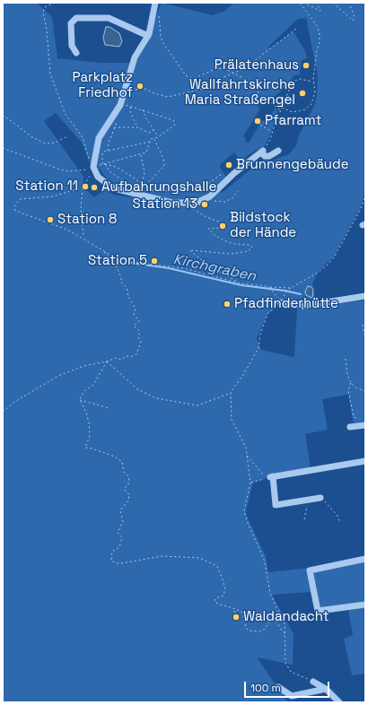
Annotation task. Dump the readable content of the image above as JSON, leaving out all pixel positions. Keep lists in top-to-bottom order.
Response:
{
  "water": ["Kirchgraben"],
  "places": [
    "Prälatenhaus",
    "Parkplatz Friedhof",
    "Wallfahrtskirche Maria Straßengel",
    "Pfarramt",
    "Brunnengebäude",
    "Station 11",
    "Aufbahrungshalle",
    "Station 13",
    "Station 8",
    "Bildstock der Hände",
    "Station 5",
    "Pfadfinderhütte",
    "Waldandacht"
  ],
  "scale_bar": "100 m"
}
